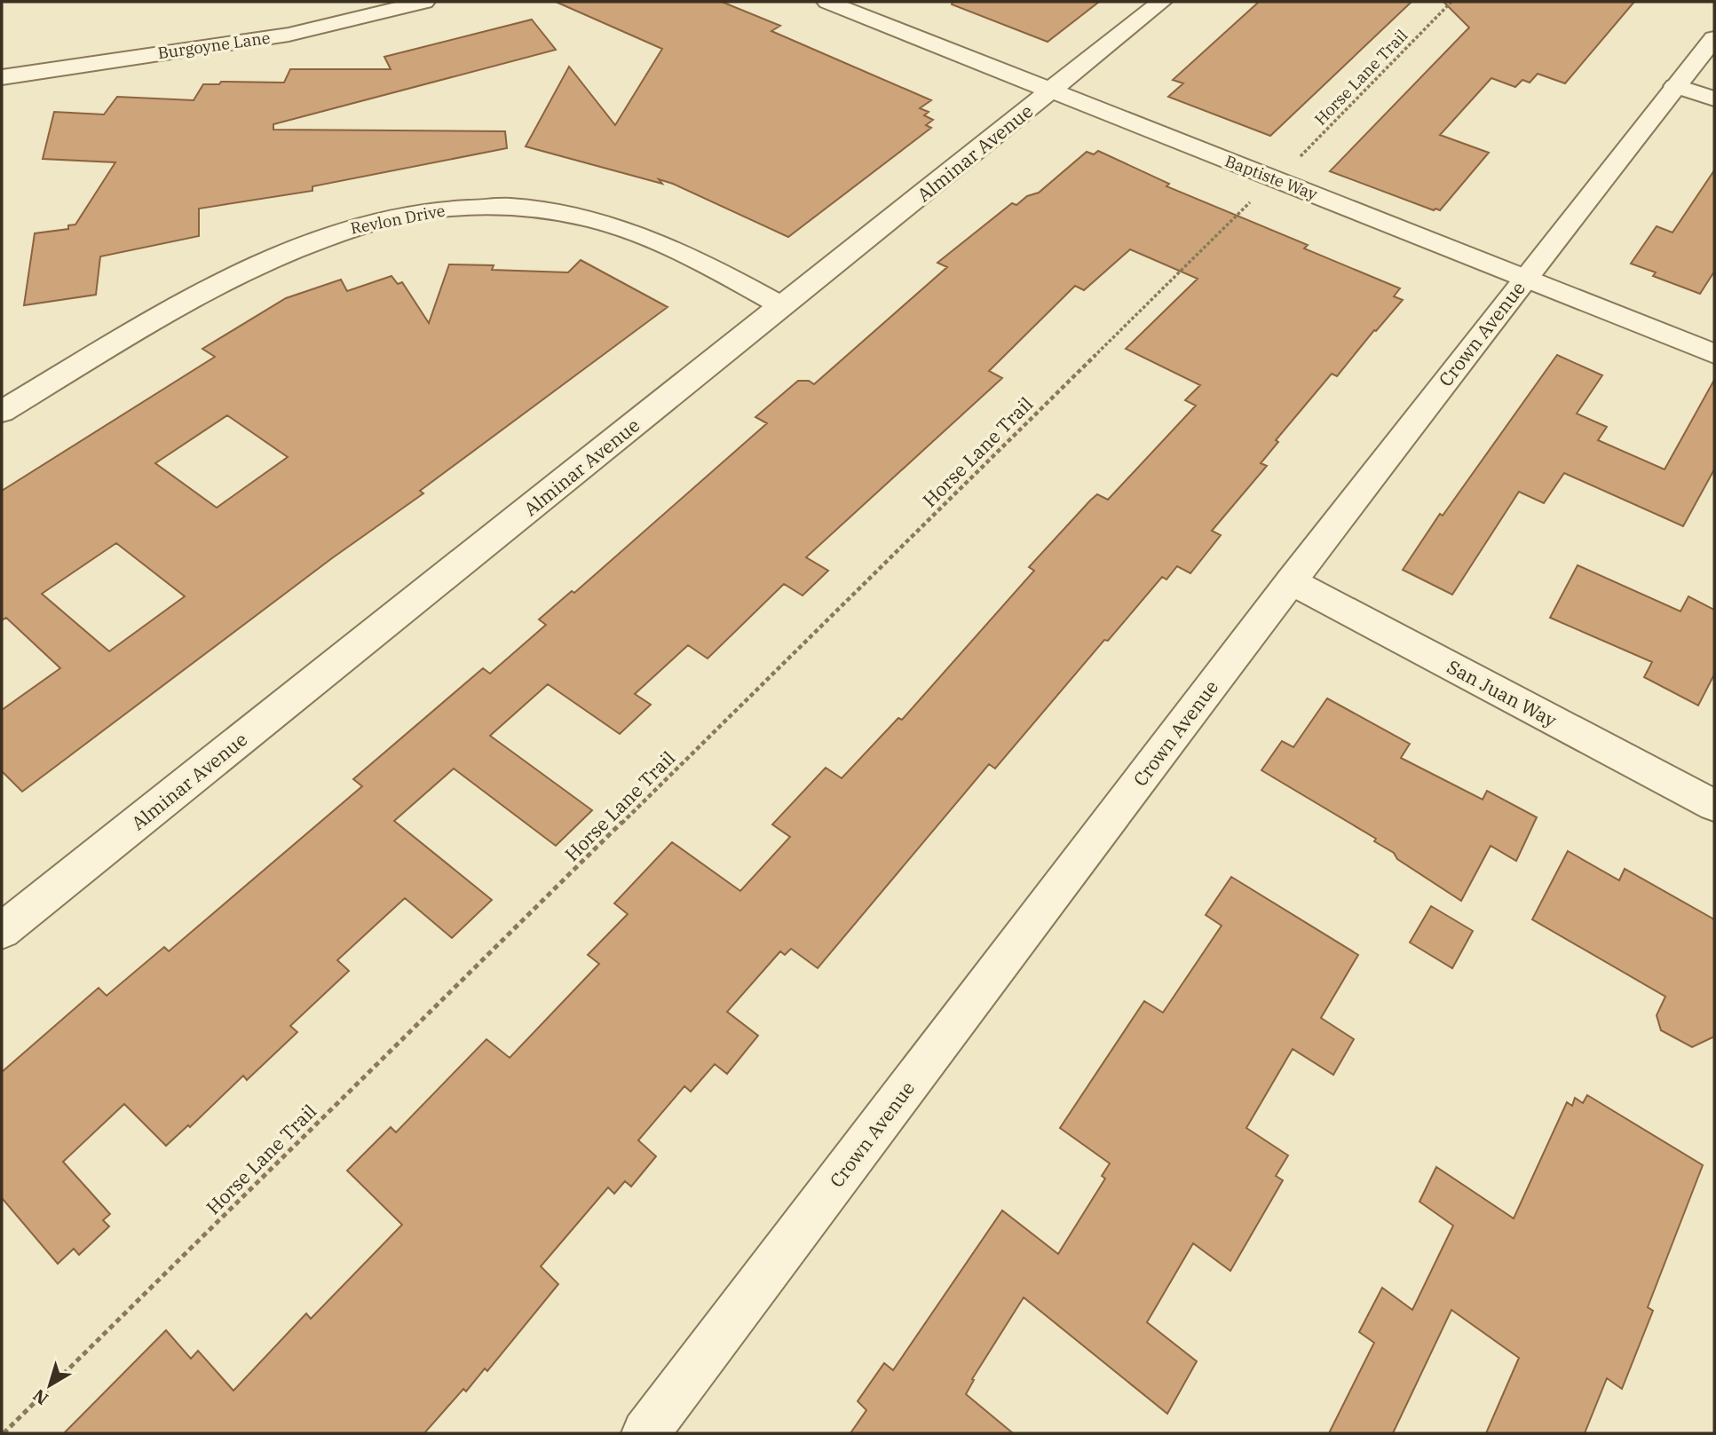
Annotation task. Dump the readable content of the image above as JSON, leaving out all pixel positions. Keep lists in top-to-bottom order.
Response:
{
  "streets": {
    "street": [
      "Burgoyne Lane",
      "Alminar Avenue",
      "Baptiste Way",
      "Revlon Drive",
      "Crown Avenue",
      "San Juan Way"
    ],
    "path": ["Horse Lane Trail"]
  },
  "crossings": [
    ["Alminar Avenue", "Baptiste Way"],
    ["Alminar Avenue", "Revlon Drive"],
    ["Baptiste Way", "Crown Avenue"],
    ["Crown Avenue", "San Juan Way"]
  ],
  "north": "bottom left"
}
